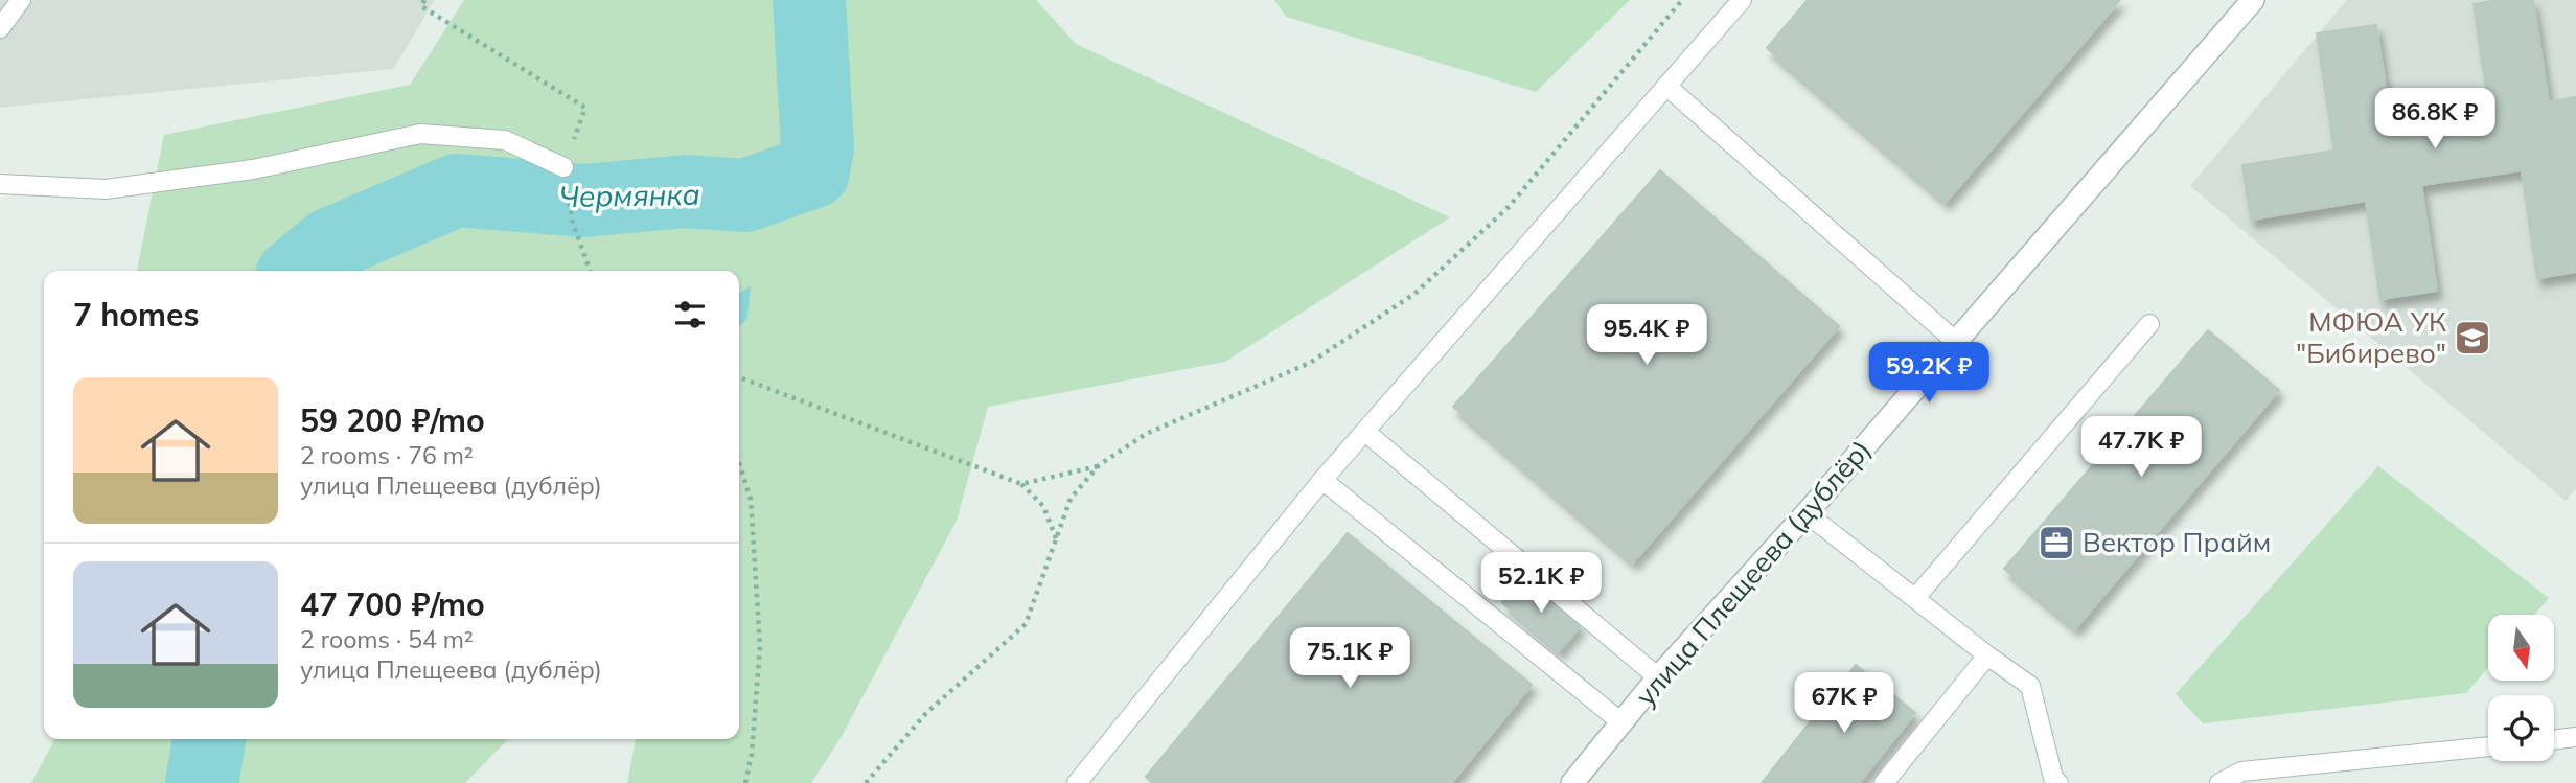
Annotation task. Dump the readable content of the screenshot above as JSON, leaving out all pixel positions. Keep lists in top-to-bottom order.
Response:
{
  "streets": {
    "street": ["улица Плещеева (дублёр)"]
  },
  "water": ["Чермянка"],
  "places": {
    "school or university": ["МФЮА УК \"Бибирево\""],
    "office": ["Вектор Прайм"]
  },
  "north": "bottom",
  "page": {
    "price": [
      "86.8K ₽",
      "95.4K ₽",
      "59.2K ₽",
      "47.7K ₽",
      "52.1K ₽",
      "75.1K ₽",
      "67K ₽"
    ],
    "heading": "7 homes",
    "list": [
      {
        "name": "59 200 ₽/mo",
        "note": "2 rooms · 76 m² · улица Плещеева (дублёр)"
      },
      {
        "name": "47 700 ₽/mo",
        "note": "2 rooms · 54 m² · улица Плещеева (дублёр)"
      }
    ]
  }
}
